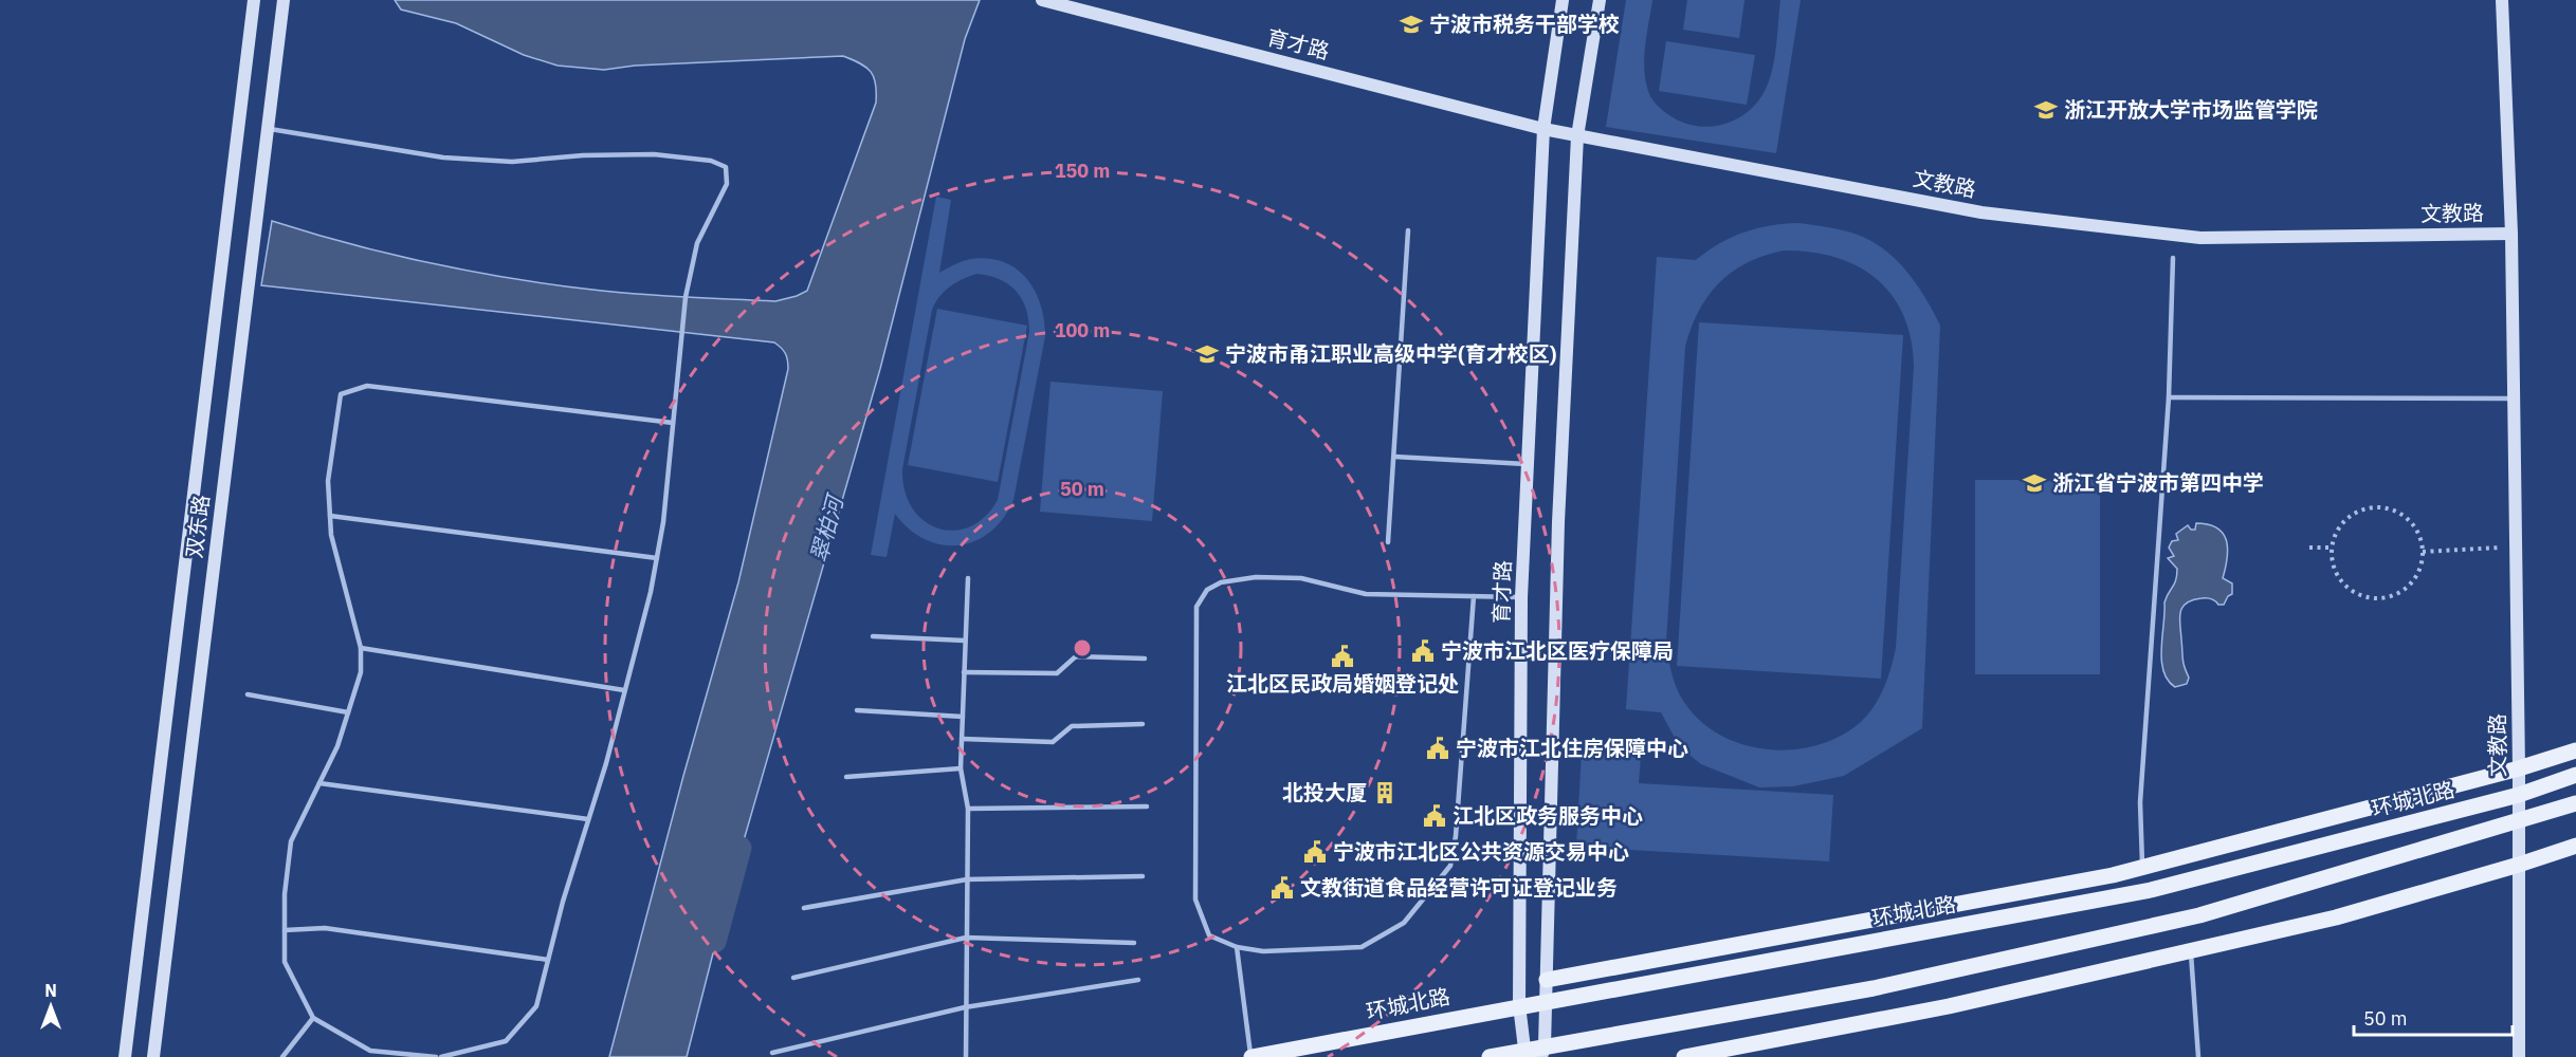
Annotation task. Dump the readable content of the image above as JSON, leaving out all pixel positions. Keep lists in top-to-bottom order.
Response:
{
  "streets": {
    "main road": [
      "育才路",
      "文教路",
      "双东路",
      "环城北路"
    ]
  },
  "crossings": [
    ["育才路", "文教路"],
    ["育才路", "环城北路"],
    ["文教路", "环城北路"]
  ],
  "water": ["翠柏河"],
  "places": {
    "school or university": [
      "宁波市税务干部学校",
      "浙江开放大学市场监管学院",
      "宁波市甬江职业高级中学(育才校区)",
      "浙江省宁波市第四中学"
    ],
    "public building": [
      "宁波市江北区医疗保障局",
      "江北区民政局婚姻登记处",
      "宁波市江北住房保障中心",
      "江北区政务服务中心",
      "宁波市江北区公共资源交易中心",
      "文教街道食品经营许可证登记业务"
    ],
    "building": ["北投大厦"]
  },
  "scale_bar": "50 m",
  "north": "top",
  "rings": ["150 m", "100 m", "50 m"]
}
